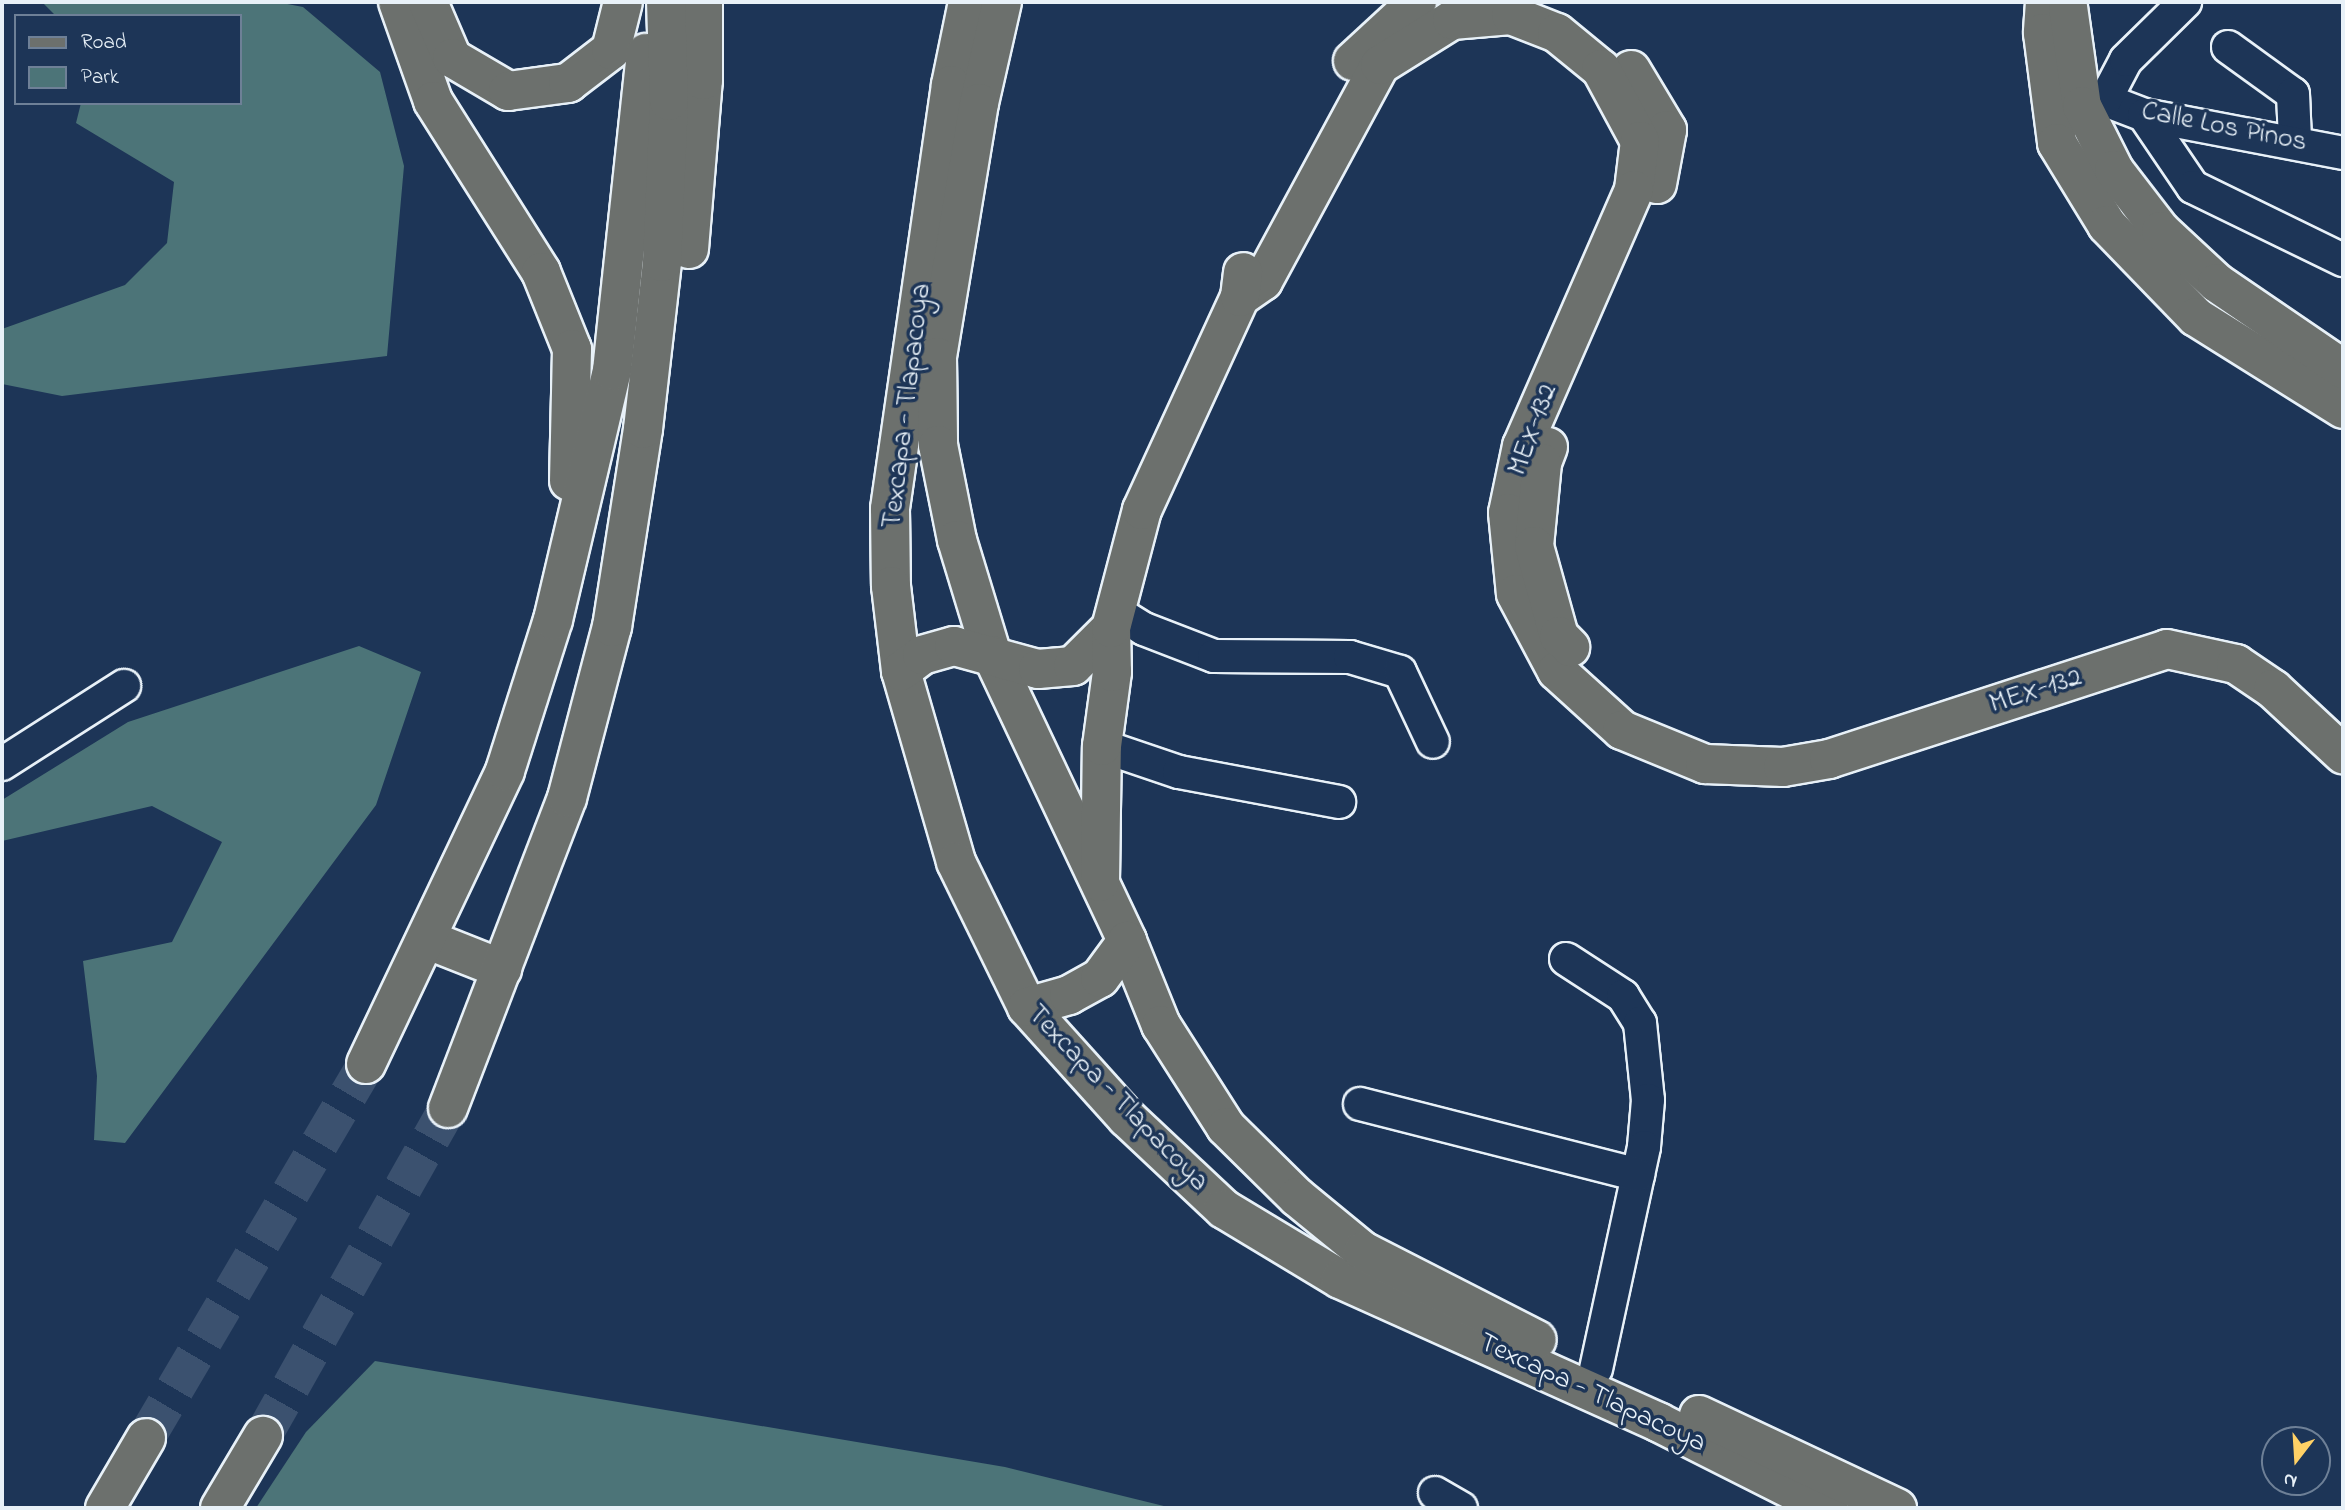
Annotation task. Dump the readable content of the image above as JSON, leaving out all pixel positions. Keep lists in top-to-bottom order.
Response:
{
  "streets": {
    "main road": ["Texcapa - Tlapacoya", "MEX-132"],
    "street": ["Calle Los Pinos"]
  },
  "legend": ["Road", "Park"],
  "north": "bottom"
}
